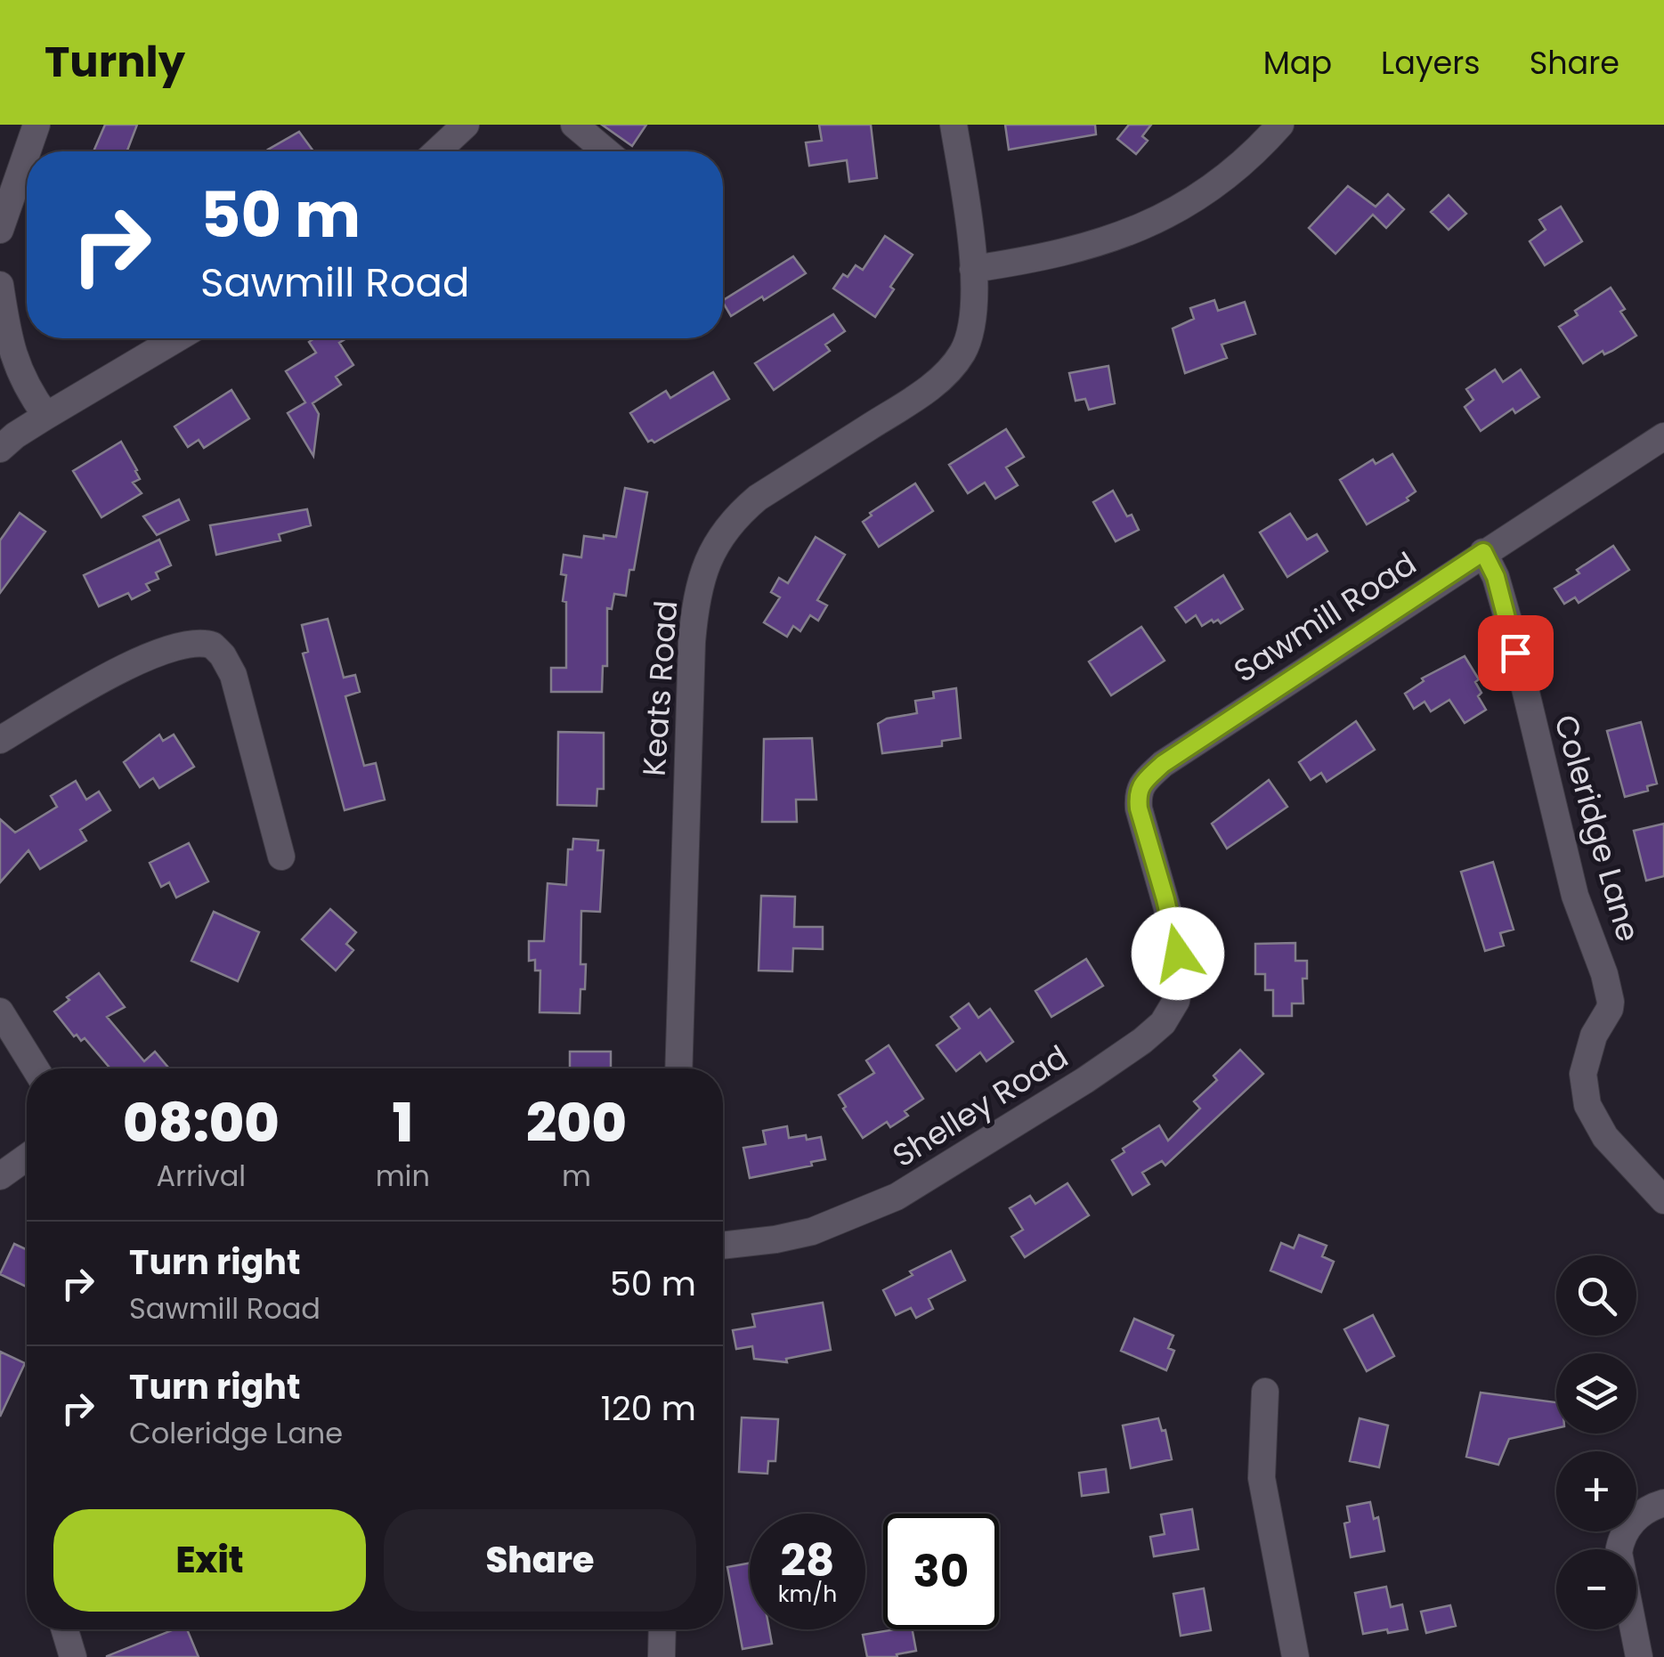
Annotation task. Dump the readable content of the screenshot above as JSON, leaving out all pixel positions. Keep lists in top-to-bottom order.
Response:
{
  "streets": {
    "street": [
      "Sawmill Road",
      "Keats Road",
      "Coleridge Lane",
      "Shelley Road"
    ]
  },
  "crossings": [
    ["Sawmill Road", "Coleridge Lane"],
    ["Sawmill Road", "Shelley Road"]
  ],
  "page": {
    "header": "Turnly",
    "nav": ["Map", "Layers", "Share"],
    "turn": ["50 m", "Sawmill Road"],
    "eta": [
      "08:00",
      "Arrival",
      "1",
      "min",
      "200",
      "m"
    ],
    "list": [
      {
        "name": "Turn right",
        "note": "Sawmill Road",
        "value": "50 m"
      },
      {
        "name": "Turn right",
        "note": "Coleridge Lane",
        "value": "120 m"
      }
    ],
    "map_buttons": ["+", "−"],
    "buttons": ["Exit", "Share"],
    "speed": "28 km/h",
    "limit": "30"
  }
}
